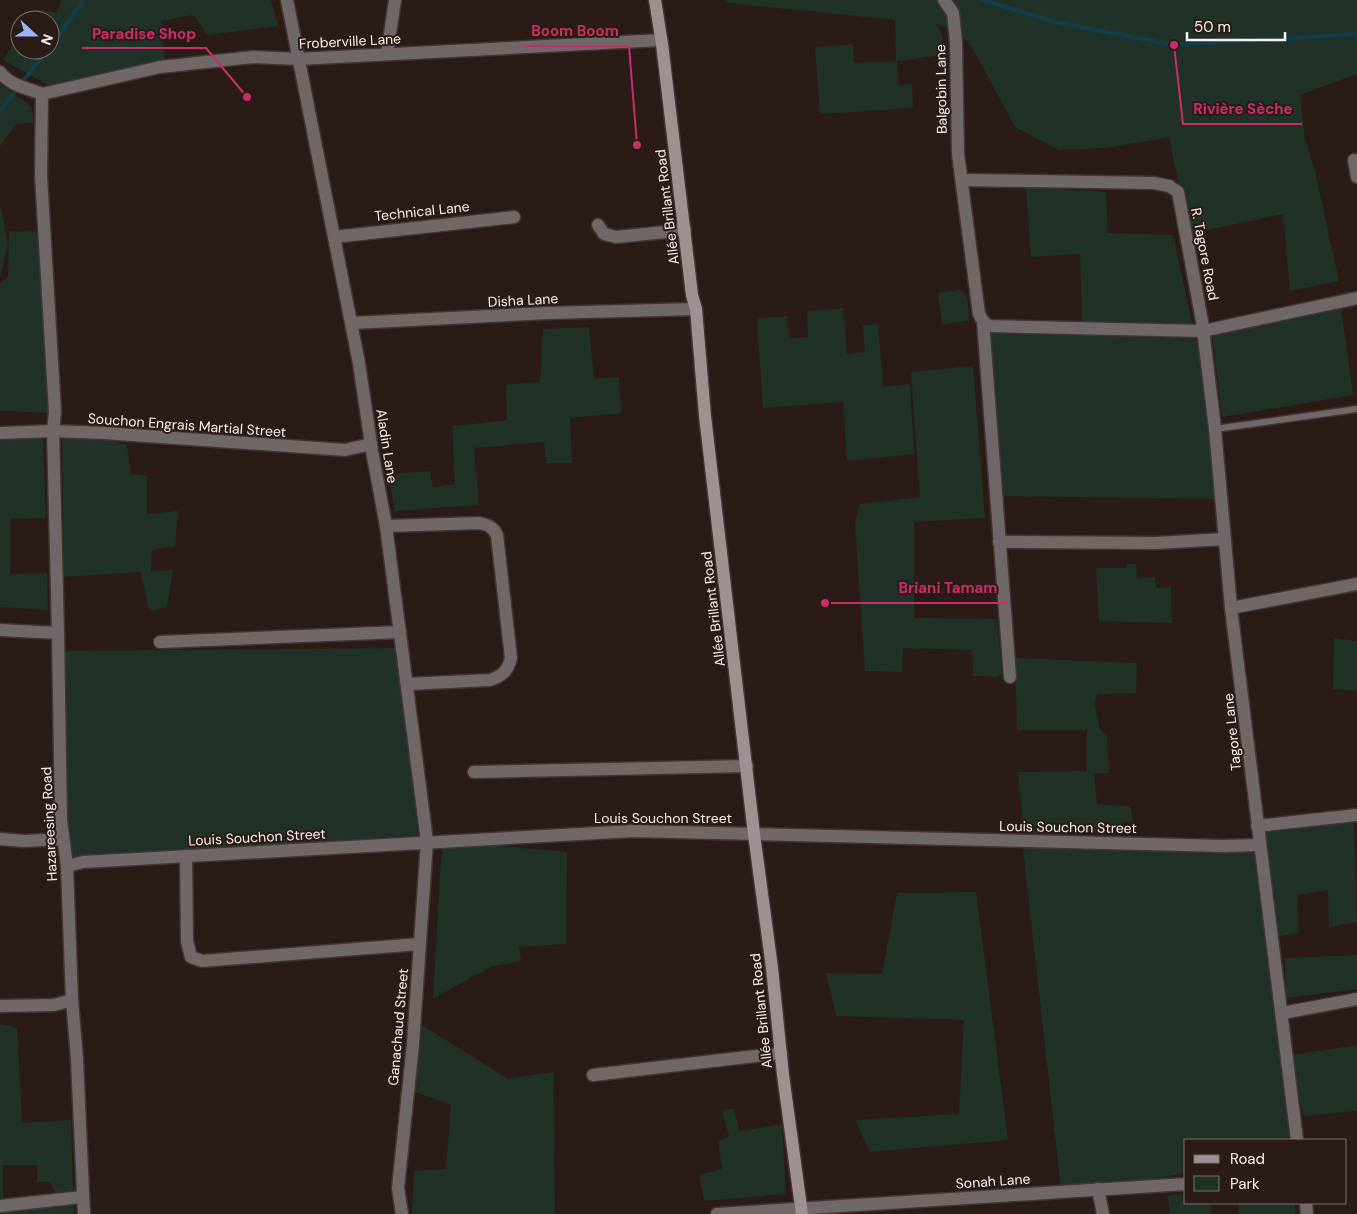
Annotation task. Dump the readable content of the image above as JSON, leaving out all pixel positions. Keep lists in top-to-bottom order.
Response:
{
  "streets": {
    "main road": ["Allée Brillant Road"],
    "street": [
      "Froberville Lane",
      "Balgobin Lane",
      "Technical Lane",
      "R. Tagore Road",
      "Disha Lane",
      "Souchon Engrais Martial Street",
      "Aladin Lane",
      "Tagore Lane",
      "Louis Souchon Street",
      "Hazareesing Road",
      "Ganachaud Street",
      "Sonah Lane"
    ]
  },
  "crossings": [
    ["Froberville Lane", "Allée Brillant Road"],
    ["Froberville Lane", "Aladin Lane"],
    ["Froberville Lane", "Hazareesing Road"],
    ["Balgobin Lane", "R. Tagore Road"],
    ["Allée Brillant Road", "Disha Lane"],
    ["Allée Brillant Road", "Louis Souchon Street"],
    ["Allée Brillant Road", "Sonah Lane"],
    ["Technical Lane", "Aladin Lane"],
    ["R. Tagore Road", "Tagore Lane"],
    ["Disha Lane", "Aladin Lane"],
    ["Souchon Engrais Martial Street", "Aladin Lane"],
    ["Souchon Engrais Martial Street", "Hazareesing Road"],
    ["Aladin Lane", "Louis Souchon Street"],
    ["Aladin Lane", "Ganachaud Street"],
    ["Tagore Lane", "Louis Souchon Street"],
    ["Louis Souchon Street", "Hazareesing Road"],
    ["Louis Souchon Street", "Ganachaud Street"]
  ],
  "places": [
    "Rivière Sèche",
    "Paradise Shop",
    "Boom Boom",
    "Briani Tamam"
  ],
  "legend": ["Road", "Park"],
  "scale_bar": "50 m",
  "north": "right"
}
